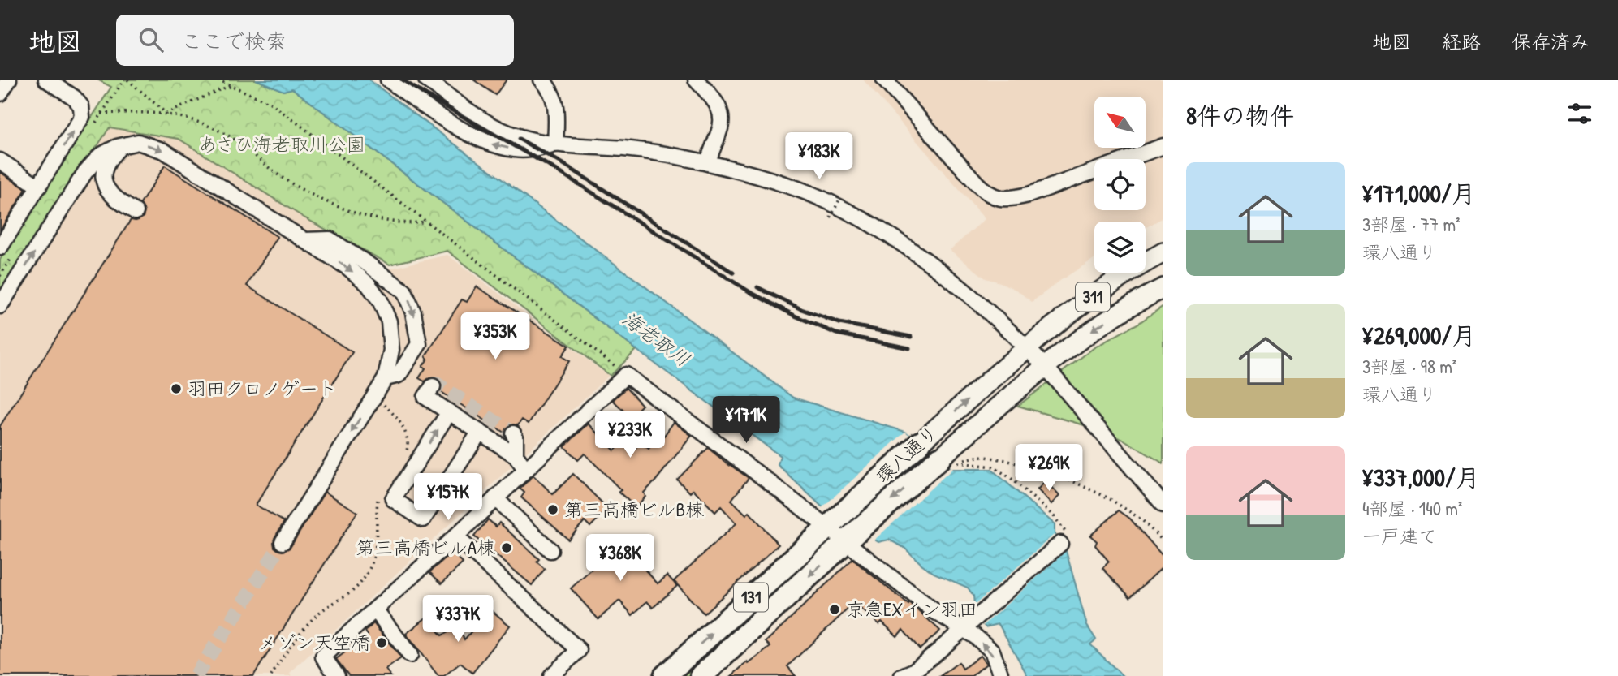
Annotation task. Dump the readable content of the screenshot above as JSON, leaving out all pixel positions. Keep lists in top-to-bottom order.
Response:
{
  "streets": {
    "highway": ["環八通り", "131"],
    "main road": ["311"]
  },
  "water": ["海老取川"],
  "parks": ["あさひ海老取川公園"],
  "places": [
    "羽田クロノゲート",
    "第三高橋ビルB棟",
    "第三高橋ビルA棟",
    "京急EXイン羽田",
    "メゾン天空橋"
  ],
  "north": "top left",
  "page": {
    "header": "地図",
    "search": "ここで検索",
    "nav": ["地図", "経路", "保存済み"],
    "heading": "8件の物件",
    "price": [
      "¥183K",
      "¥353K",
      "¥171K",
      "¥233K",
      "¥269K",
      "¥157K",
      "¥368K",
      "¥337K"
    ],
    "list": [
      {
        "name": "¥171,000/月",
        "note": "3部屋 · 77 m² · 環八通り"
      },
      {
        "name": "¥269,000/月",
        "note": "3部屋 · 98 m² · 環八通り"
      },
      {
        "name": "¥337,000/月",
        "note": "4部屋 · 140 m² · 一戸建て"
      }
    ]
  }
}
